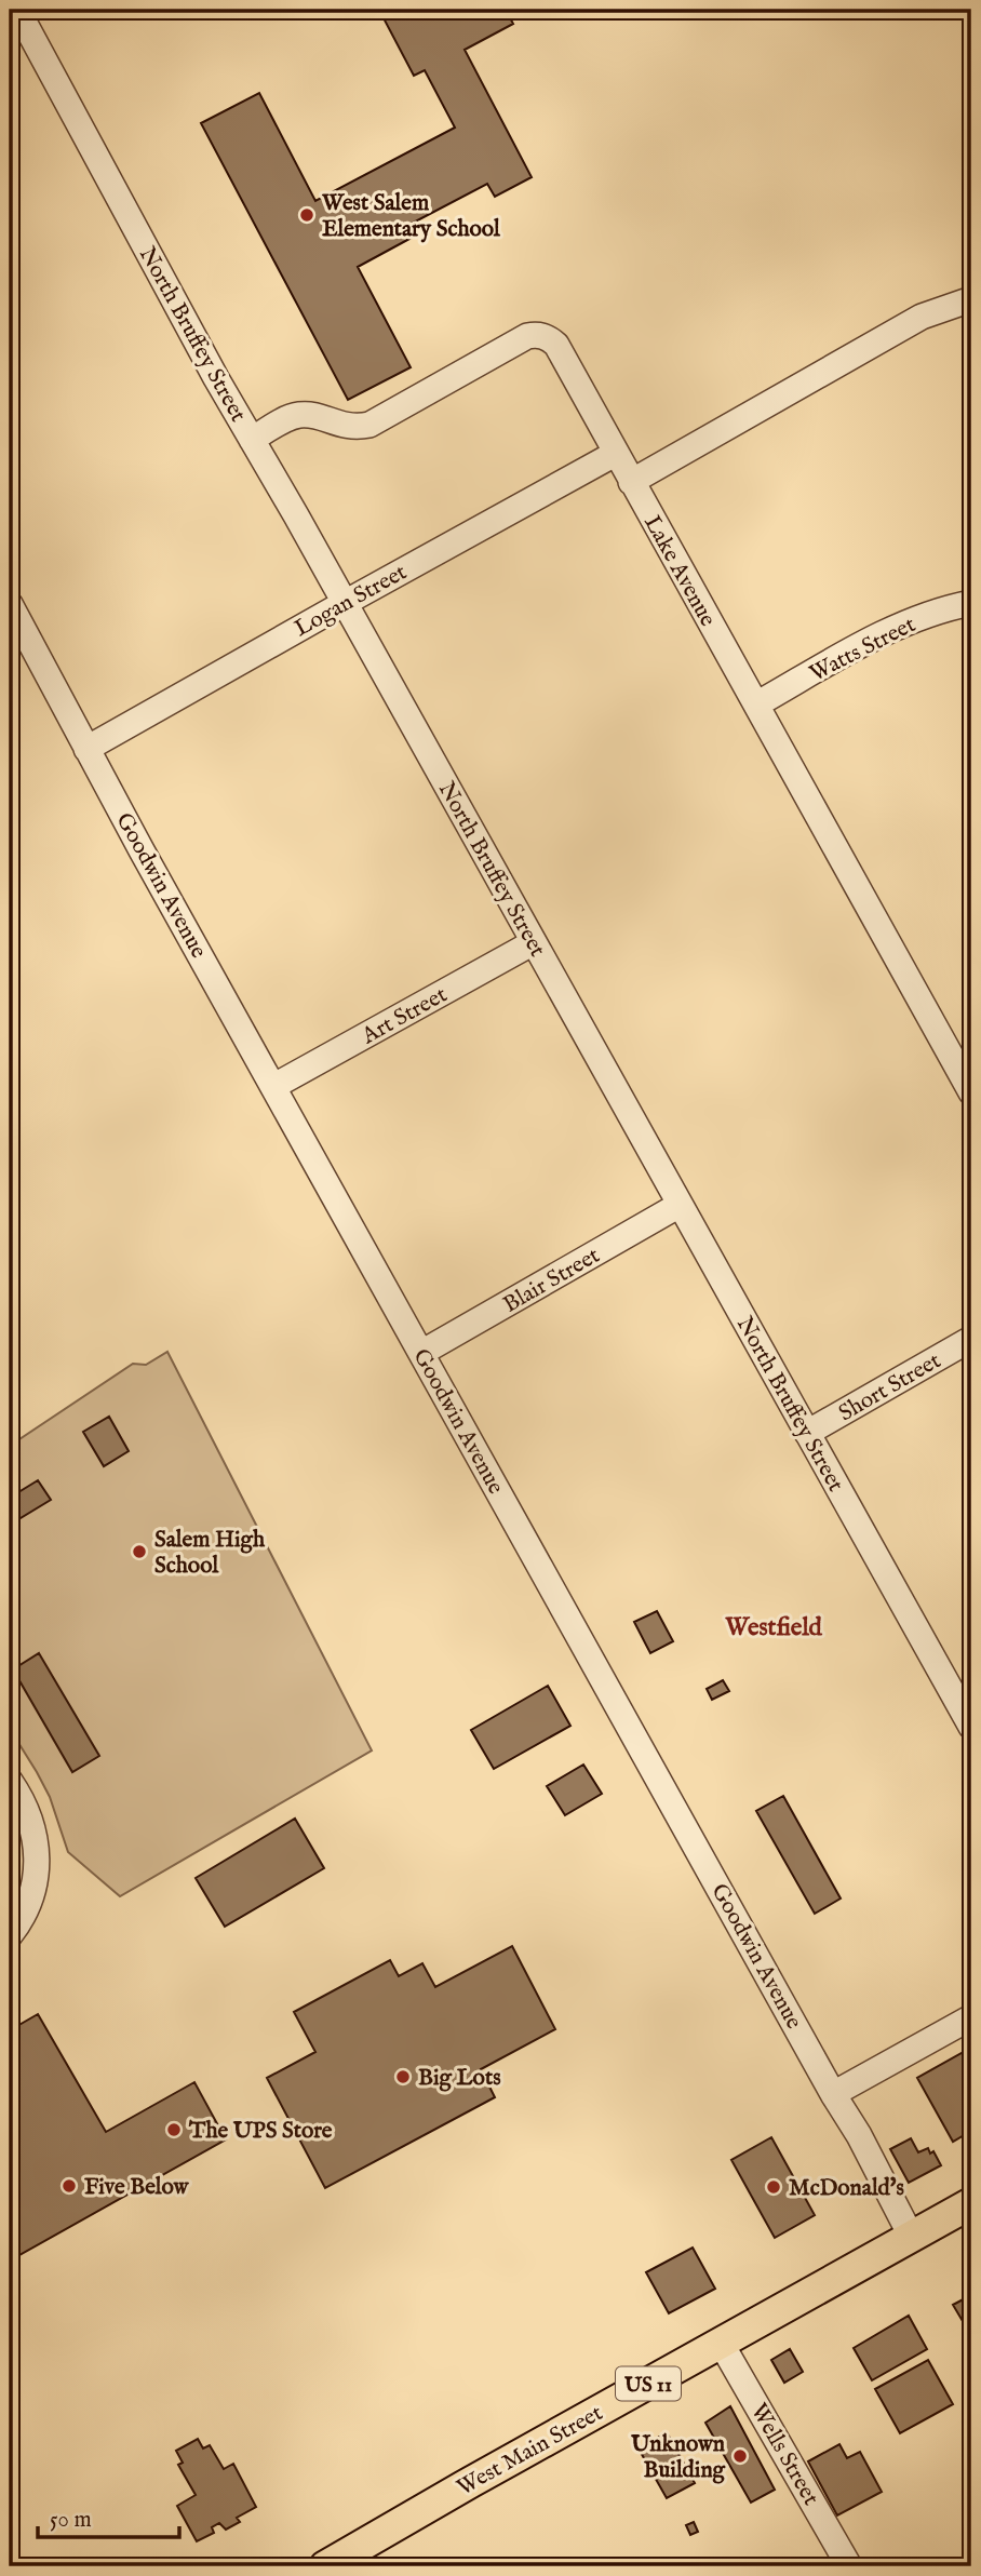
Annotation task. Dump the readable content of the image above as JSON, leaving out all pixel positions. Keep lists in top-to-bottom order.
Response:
{
  "streets": {
    "main road": ["US 11", "West Main Street"],
    "street": [
      "North Bruffey Street",
      "Lake Avenue",
      "Logan Street",
      "Watts Street",
      "Goodwin Avenue",
      "Art Street",
      "Blair Street",
      "Short Street",
      "Wells Street"
    ]
  },
  "crossings": [
    ["North Bruffey Street", "Lake Avenue"],
    ["North Bruffey Street", "Logan Street"],
    ["North Bruffey Street", "Art Street"],
    ["North Bruffey Street", "Blair Street"],
    ["North Bruffey Street", "Short Street"],
    ["Lake Avenue", "Logan Street"],
    ["Lake Avenue", "Watts Street"],
    ["Logan Street", "Goodwin Avenue"],
    ["Goodwin Avenue", "Art Street"],
    ["Goodwin Avenue", "Blair Street"],
    ["Goodwin Avenue", "West Main Street"],
    ["West Main Street", "Wells Street"]
  ],
  "districts": ["Westfield"],
  "places": [
    "West Salem Elementary School",
    "Salem High School",
    "Big Lots",
    "The UPS Store",
    "Five Below",
    "McDonald's",
    "Unknown Building"
  ],
  "scale_bar": "50 m"
}
